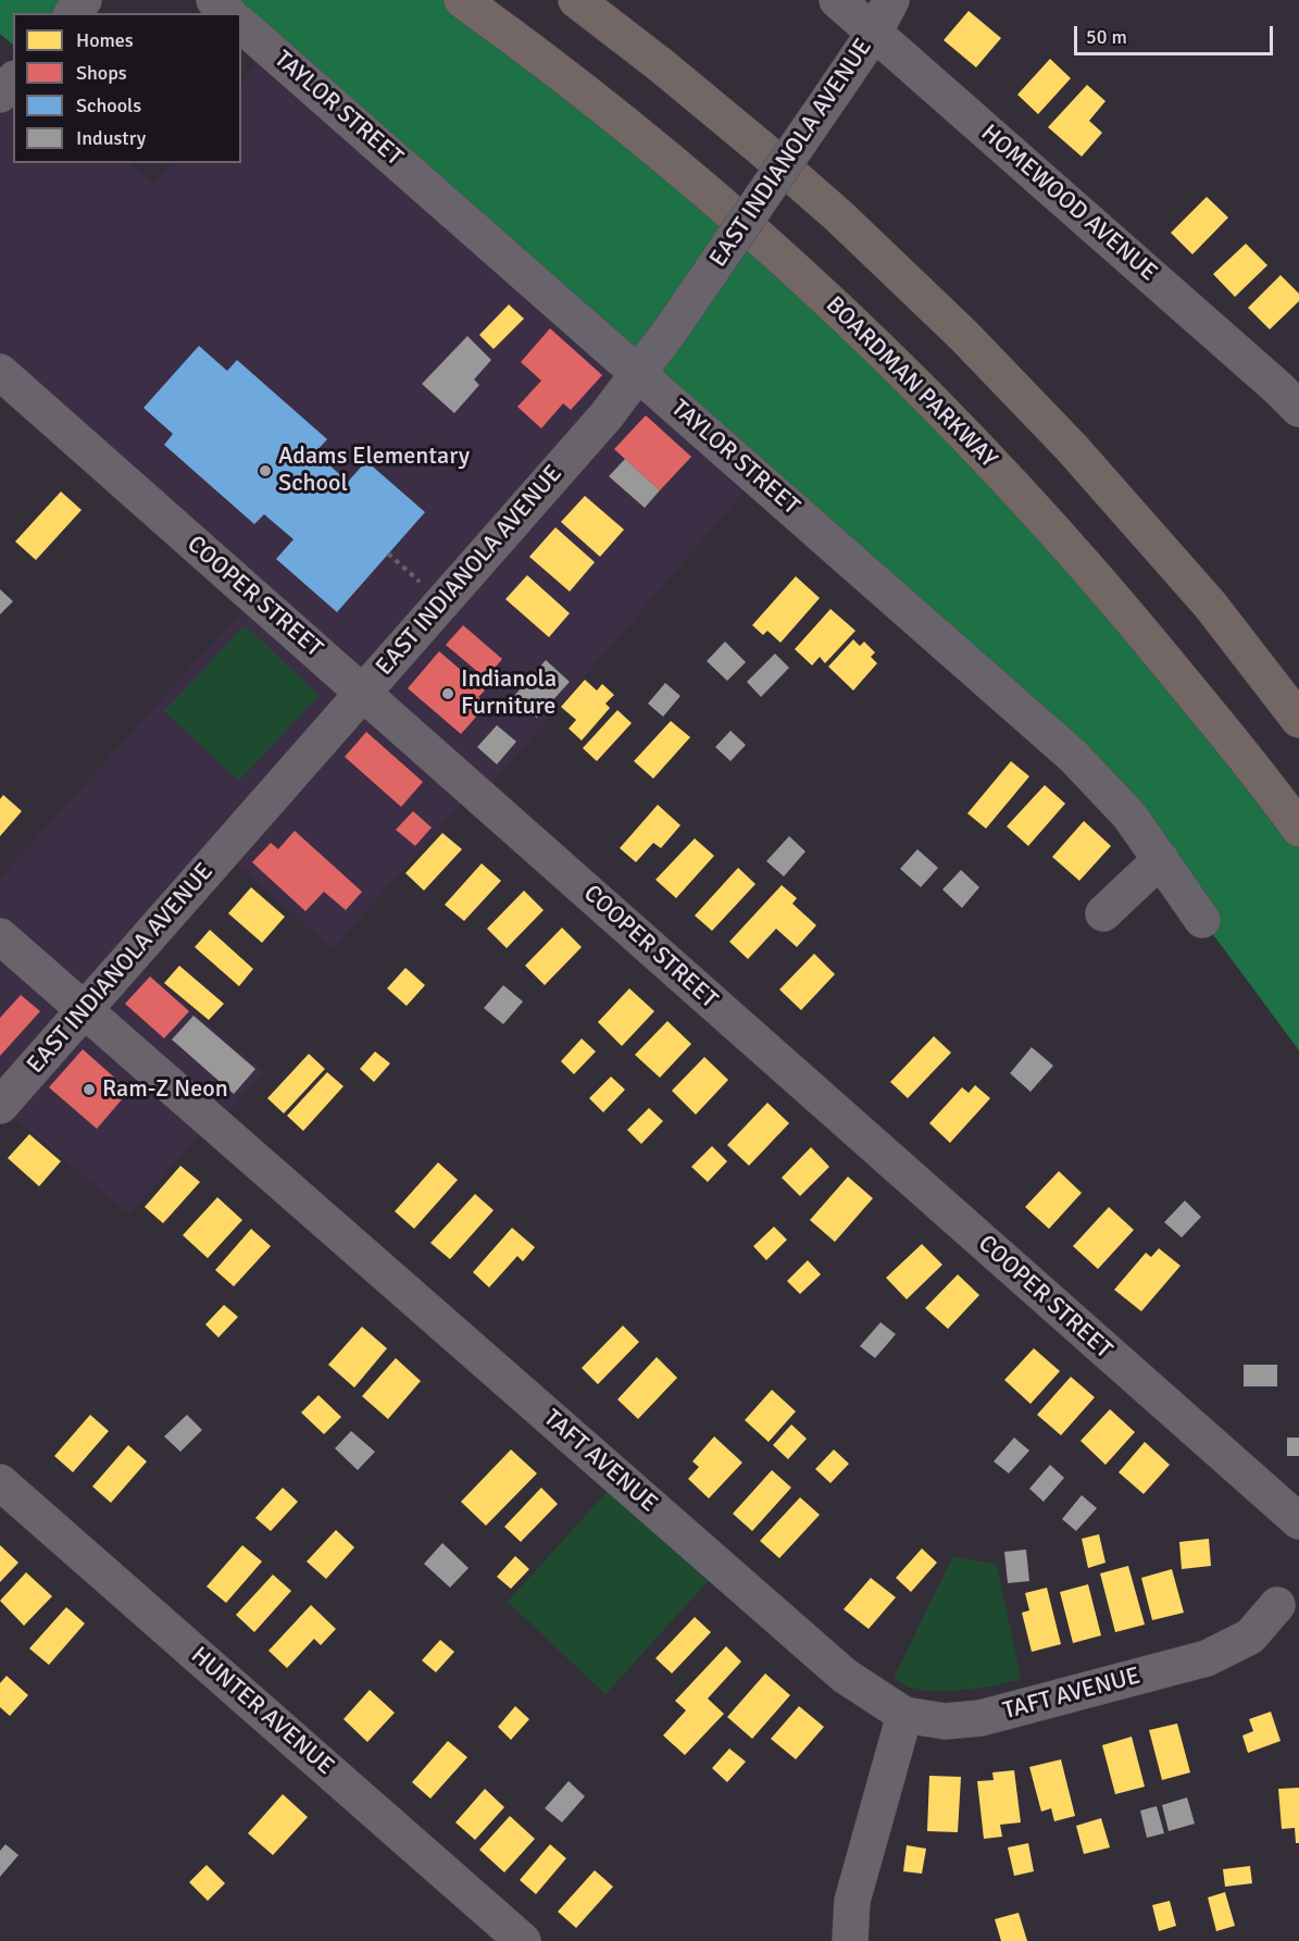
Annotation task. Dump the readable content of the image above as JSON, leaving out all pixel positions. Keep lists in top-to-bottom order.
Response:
{
  "streets": {
    "highway": ["BOARDMAN PARKWAY"],
    "street": [
      "TAYLOR STREET",
      "EAST INDIANOLA AVENUE",
      "HOMEWOOD AVENUE",
      "COOPER STREET",
      "TAFT AVENUE",
      "HUNTER AVENUE"
    ]
  },
  "crossings": [
    ["TAYLOR STREET", "EAST INDIANOLA AVENUE"],
    ["EAST INDIANOLA AVENUE", "HOMEWOOD AVENUE"],
    ["EAST INDIANOLA AVENUE", "COOPER STREET"],
    ["EAST INDIANOLA AVENUE", "TAFT AVENUE"]
  ],
  "places": ["Adams Elementary School", "Indianola Furniture", "Ram-Z Neon"],
  "legend": [
    "Homes",
    "Shops",
    "Schools",
    "Industry"
  ],
  "scale_bar": "50 m"
}
